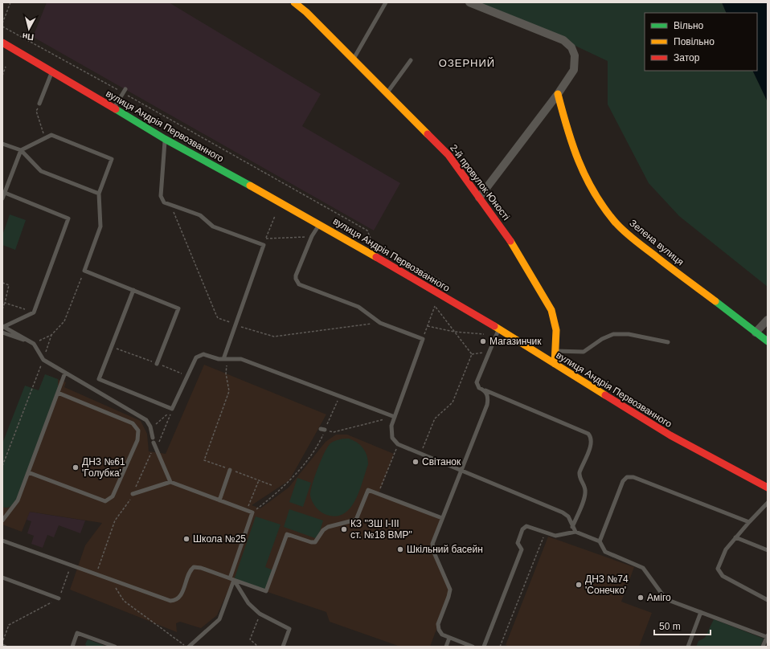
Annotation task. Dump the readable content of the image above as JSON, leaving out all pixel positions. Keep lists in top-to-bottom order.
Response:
{
  "streets": {
    "street": ["вулиця Андрія Первозванного", "2-й провулок Юності", "Зелена вулиця"]
  },
  "crossings": [
    ["вулиця Андрія Первозванного", "2-й провулок Юності"]
  ],
  "districts": ["ОЗЕРНИЙ"],
  "places": [
    "Магазинчик",
    "Світанок",
    "ДНЗ №61 'Голубка'",
    "КЗ \"ЗШ І-ІІІ ст. №18 ВМР\"",
    "Школа №25",
    "Шкільний басейн",
    "ДНЗ №74 'Сонечко'",
    "Аміго"
  ],
  "legend": ["Вільно", "Повільно", "Затор"],
  "scale_bar": "50 m",
  "north": "bottom"
}
